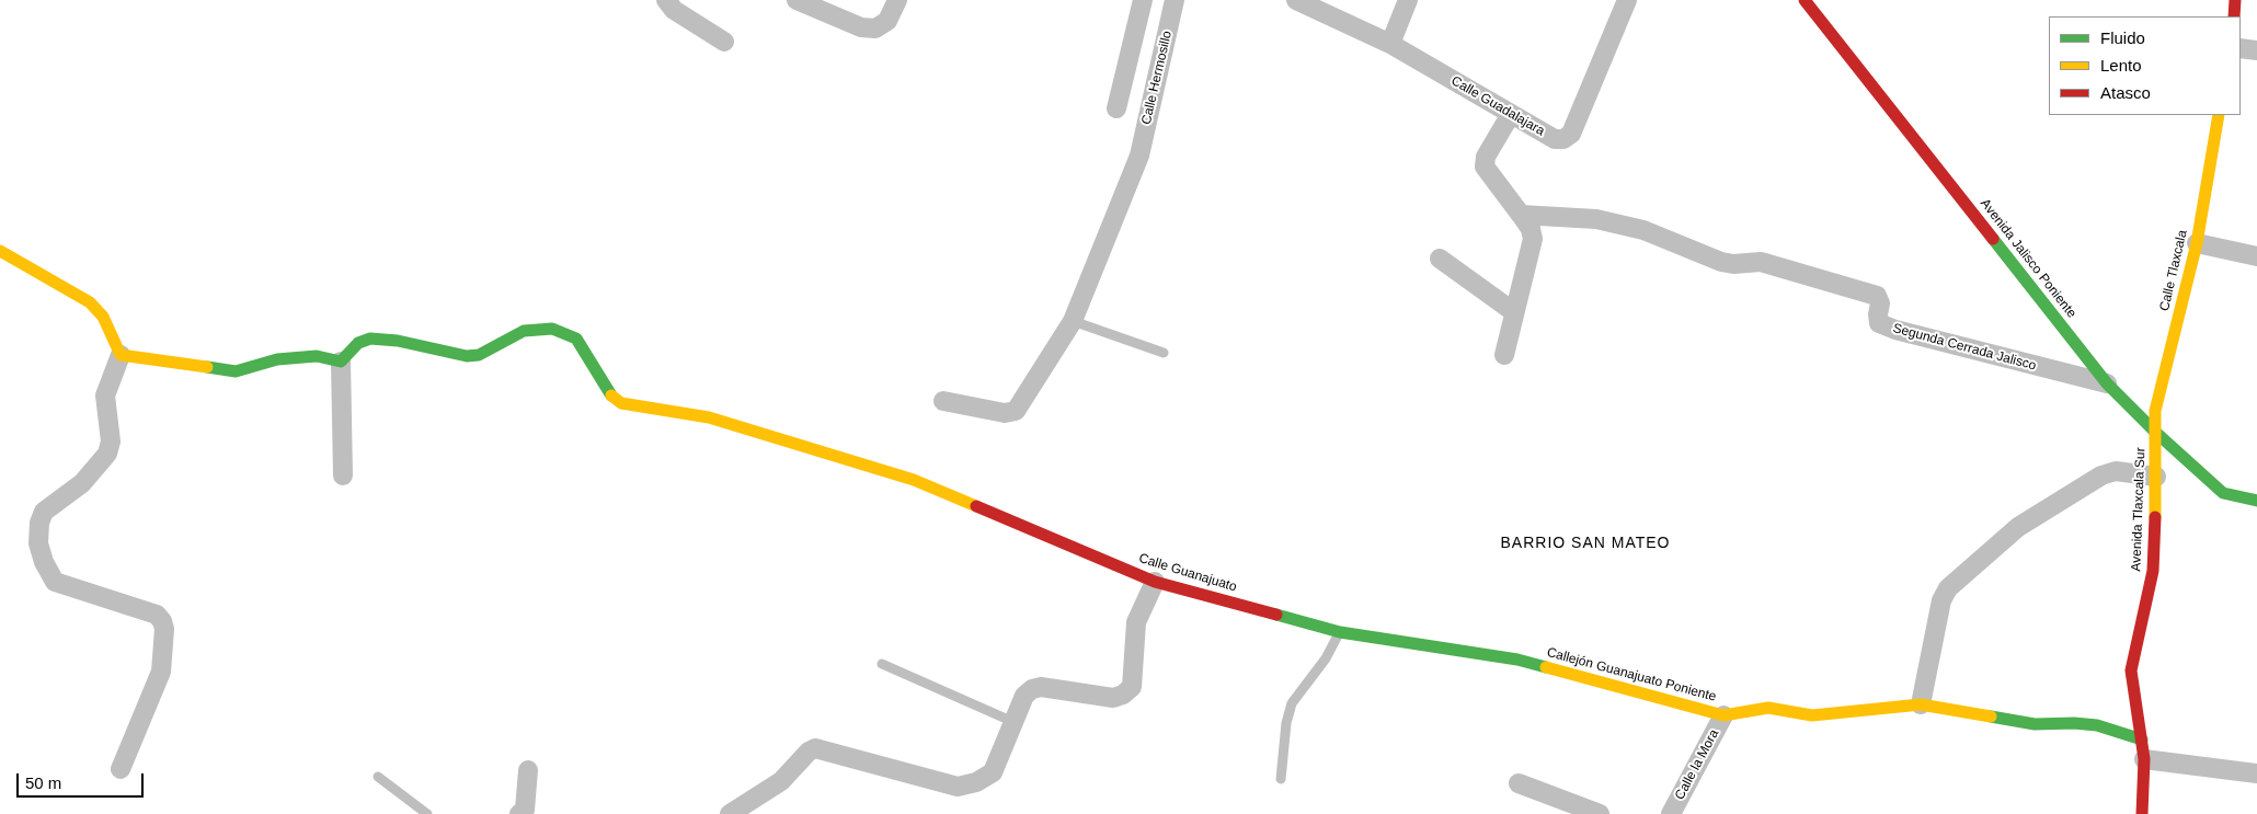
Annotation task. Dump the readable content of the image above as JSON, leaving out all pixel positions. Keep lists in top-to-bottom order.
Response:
{
  "streets": {
    "street": [
      "Calle Hermosillo",
      "Calle Guadalajara",
      "Avenida Jalisco Poniente",
      "Calle Tlaxcala",
      "Segunda Cerrada Jalisco",
      "Avenida Tlaxcala Sur",
      "Calle Guanajuato",
      "Callejón Guanajuato Poniente",
      "Calle la Mora"
    ]
  },
  "crossings": [
    ["Avenida Jalisco Poniente", "Calle Tlaxcala"],
    ["Avenida Jalisco Poniente", "Segunda Cerrada Jalisco"],
    ["Avenida Jalisco Poniente", "Avenida Tlaxcala Sur"],
    ["Calle Tlaxcala", "Avenida Tlaxcala Sur"],
    ["Avenida Tlaxcala Sur", "Callejón Guanajuato Poniente"],
    ["Calle Guanajuato", "Callejón Guanajuato Poniente"],
    ["Callejón Guanajuato Poniente", "Calle la Mora"]
  ],
  "districts": ["BARRIO SAN MATEO"],
  "legend": ["Fluido", "Lento", "Atasco"],
  "scale_bar": "50 m"
}
